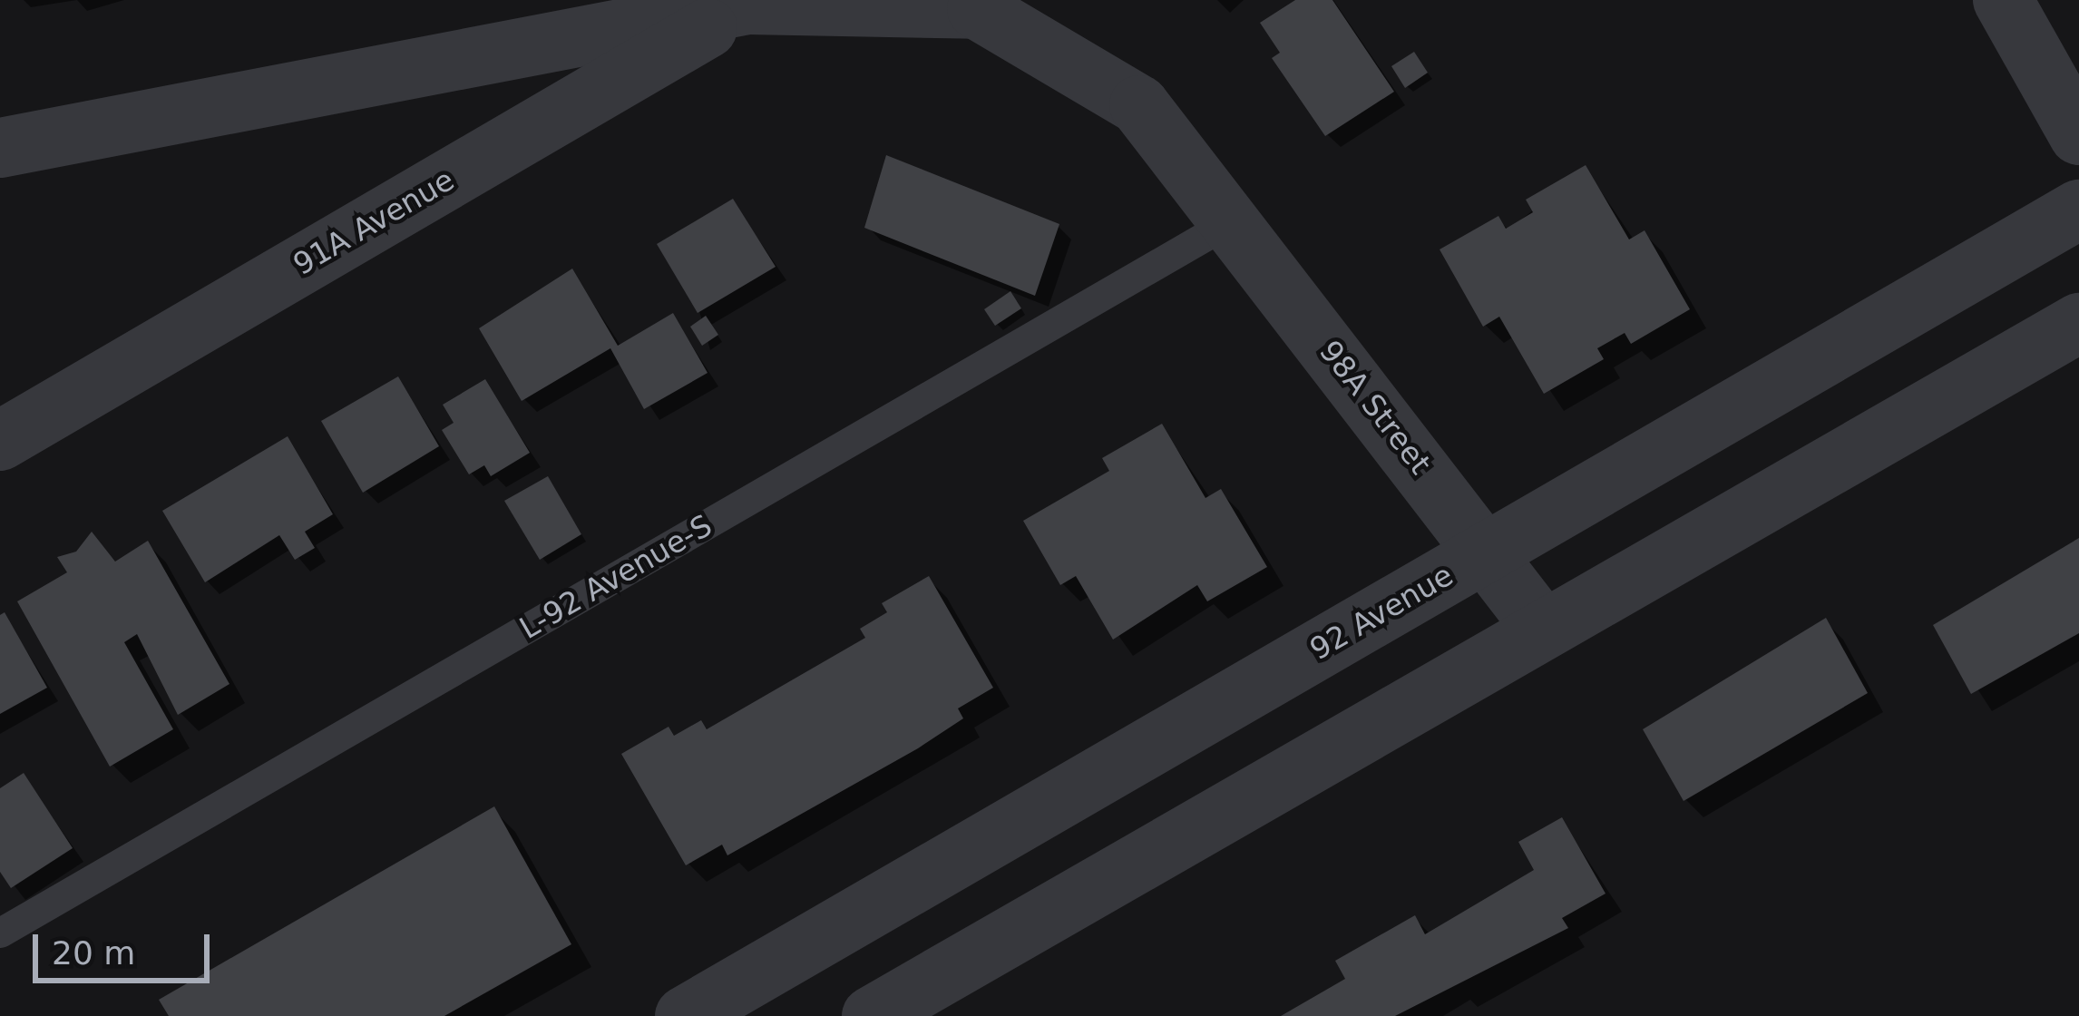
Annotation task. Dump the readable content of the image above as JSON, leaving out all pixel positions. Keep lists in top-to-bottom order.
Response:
{
  "streets": {
    "street": ["91A Avenue", "98A Street", "92 Avenue"],
    "lane": ["L-92 Avenue-S"]
  },
  "crossings": [
    ["98A Street", "L-92 Avenue-S"],
    ["98A Street", "92 Avenue"]
  ],
  "scale_bar": "20 m"
}
